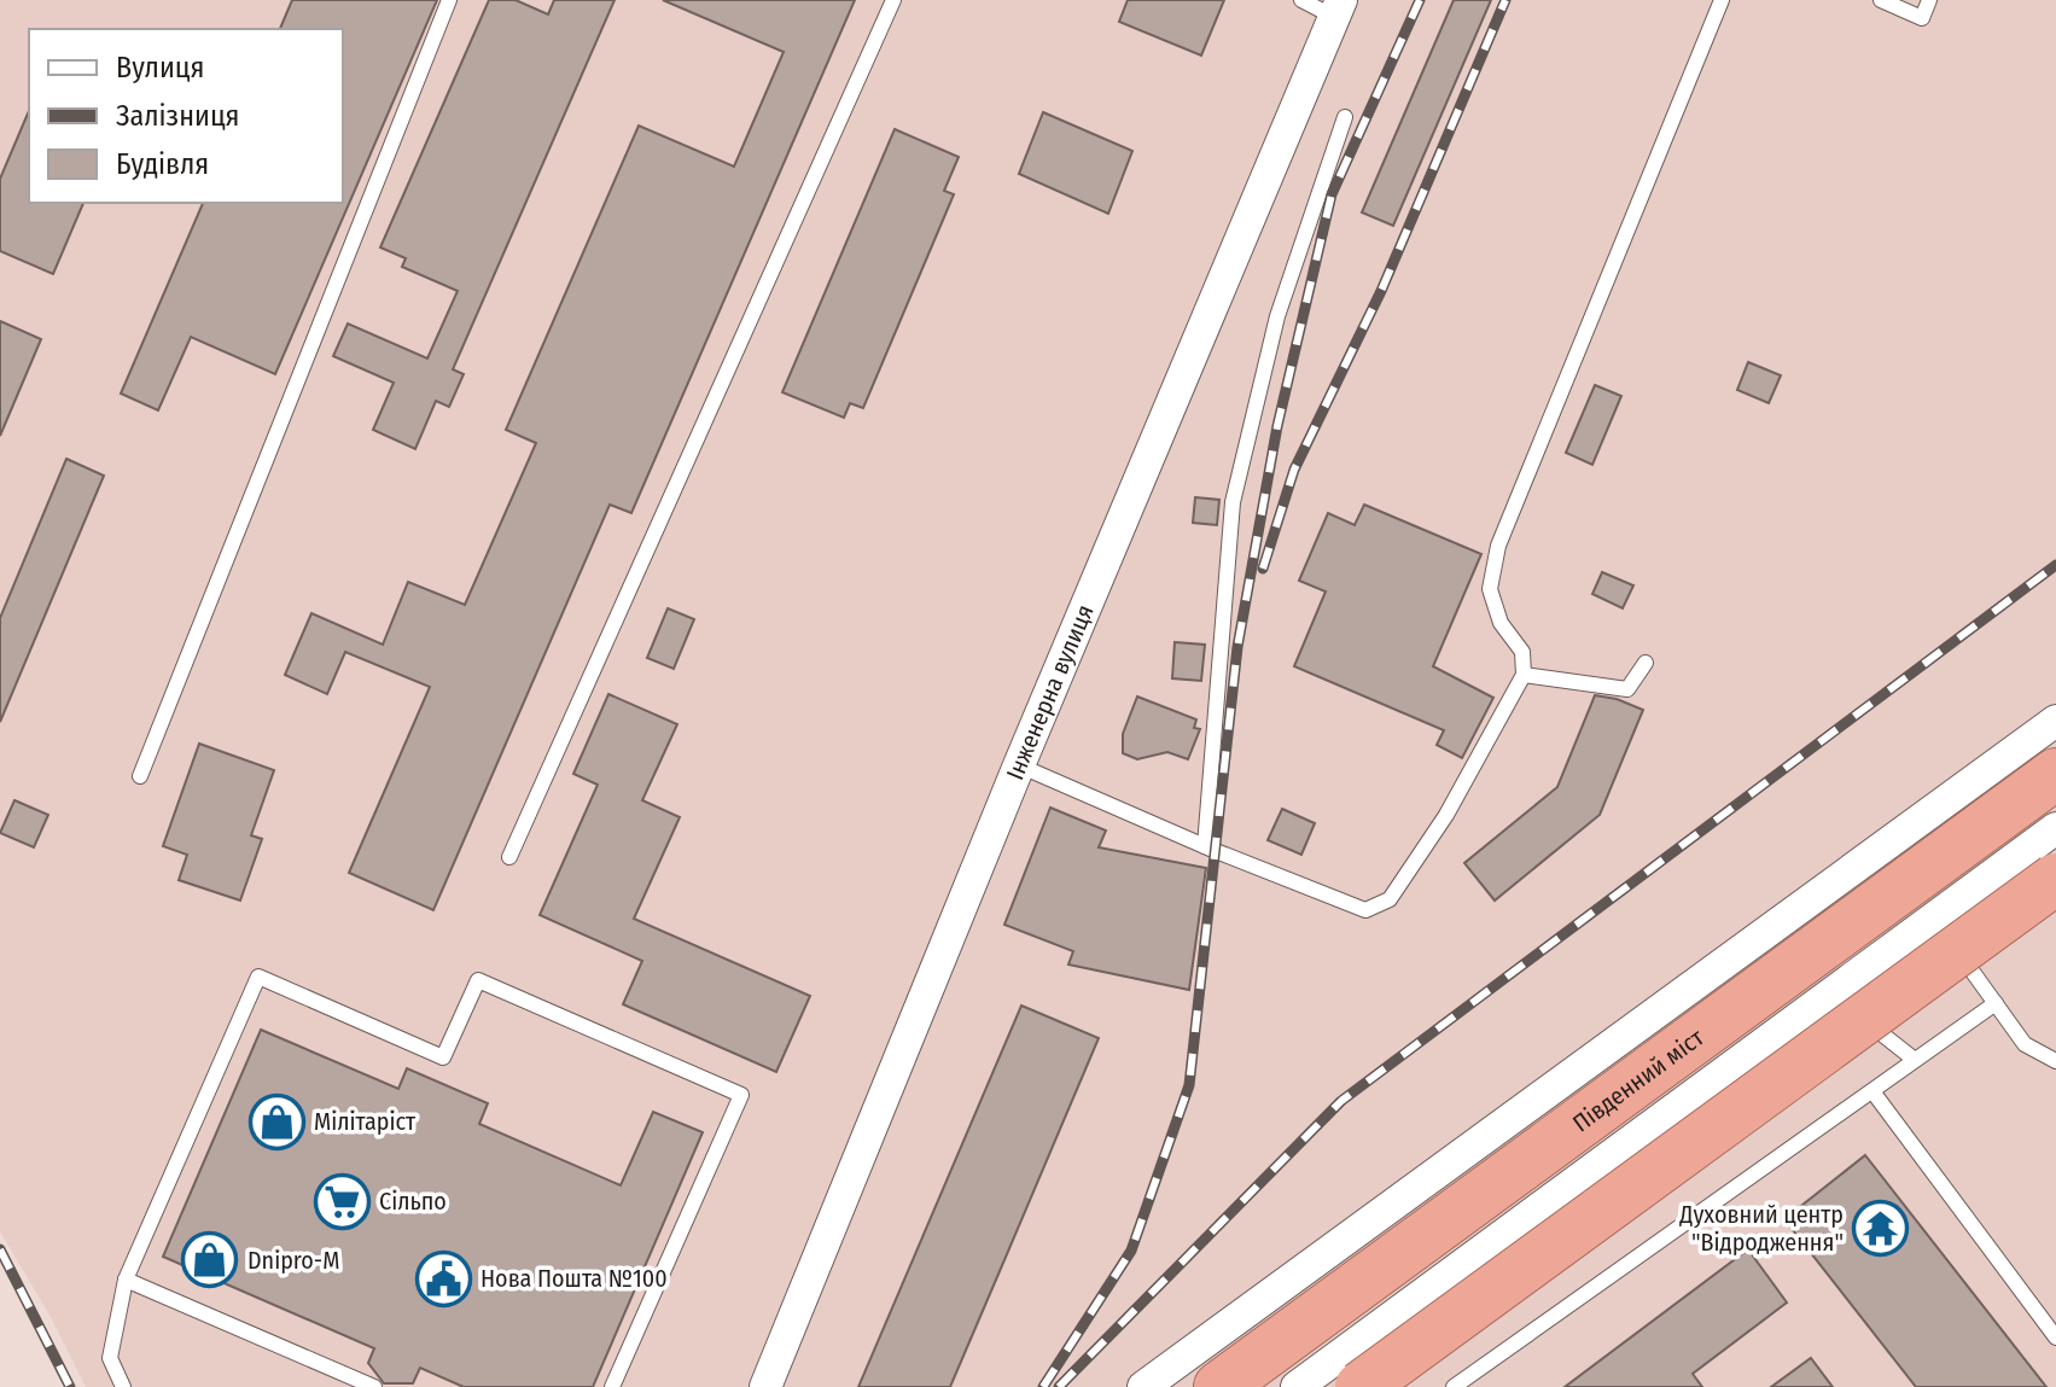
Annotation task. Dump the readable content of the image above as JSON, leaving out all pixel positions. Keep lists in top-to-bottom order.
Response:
{
  "streets": {
    "highway": ["Південний міст"],
    "street": ["Інженерна вулиця"]
  },
  "places": {
    "shop": ["Мілітаріст", "Dnipro-M"],
    "supermarket": ["Сільпо"],
    "temple": ["Духовний центр \"Відродження\""],
    "public building": ["Нова Пошта №100"]
  },
  "legend": ["Вулиця", "Залізниця", "Будівля"]
}
